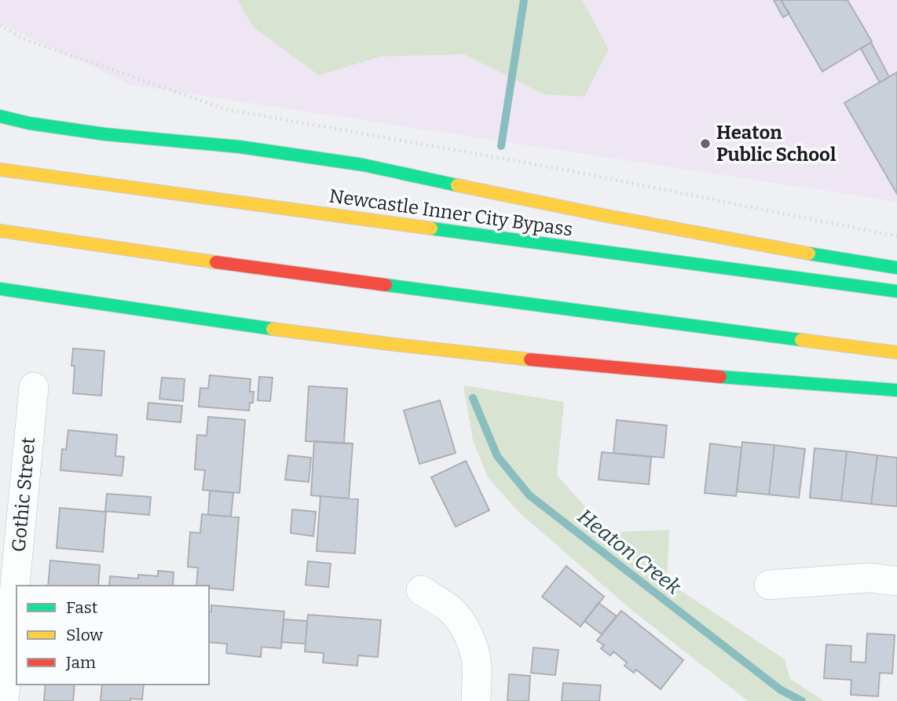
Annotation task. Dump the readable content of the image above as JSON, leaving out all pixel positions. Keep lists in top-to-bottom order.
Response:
{
  "streets": {
    "highway": ["Newcastle Inner City Bypass"],
    "street": ["Gothic Street"]
  },
  "water": ["Heaton Creek"],
  "places": ["Heaton Public School"],
  "legend": ["Fast", "Slow", "Jam"]
}
